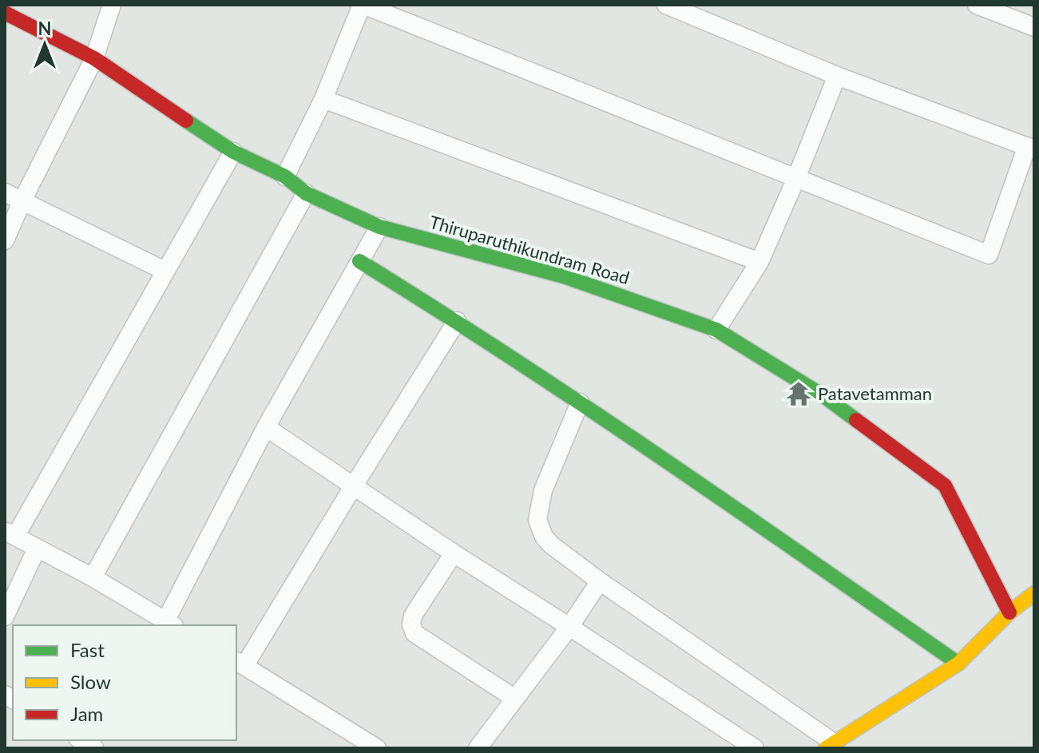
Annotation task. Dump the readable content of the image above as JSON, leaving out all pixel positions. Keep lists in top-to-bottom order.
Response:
{
  "streets": {
    "street": ["Thiruparuthikundram Road"]
  },
  "places": {
    "temple": ["Patavetamman"]
  },
  "legend": ["Fast", "Slow", "Jam"],
  "north": "top"
}
